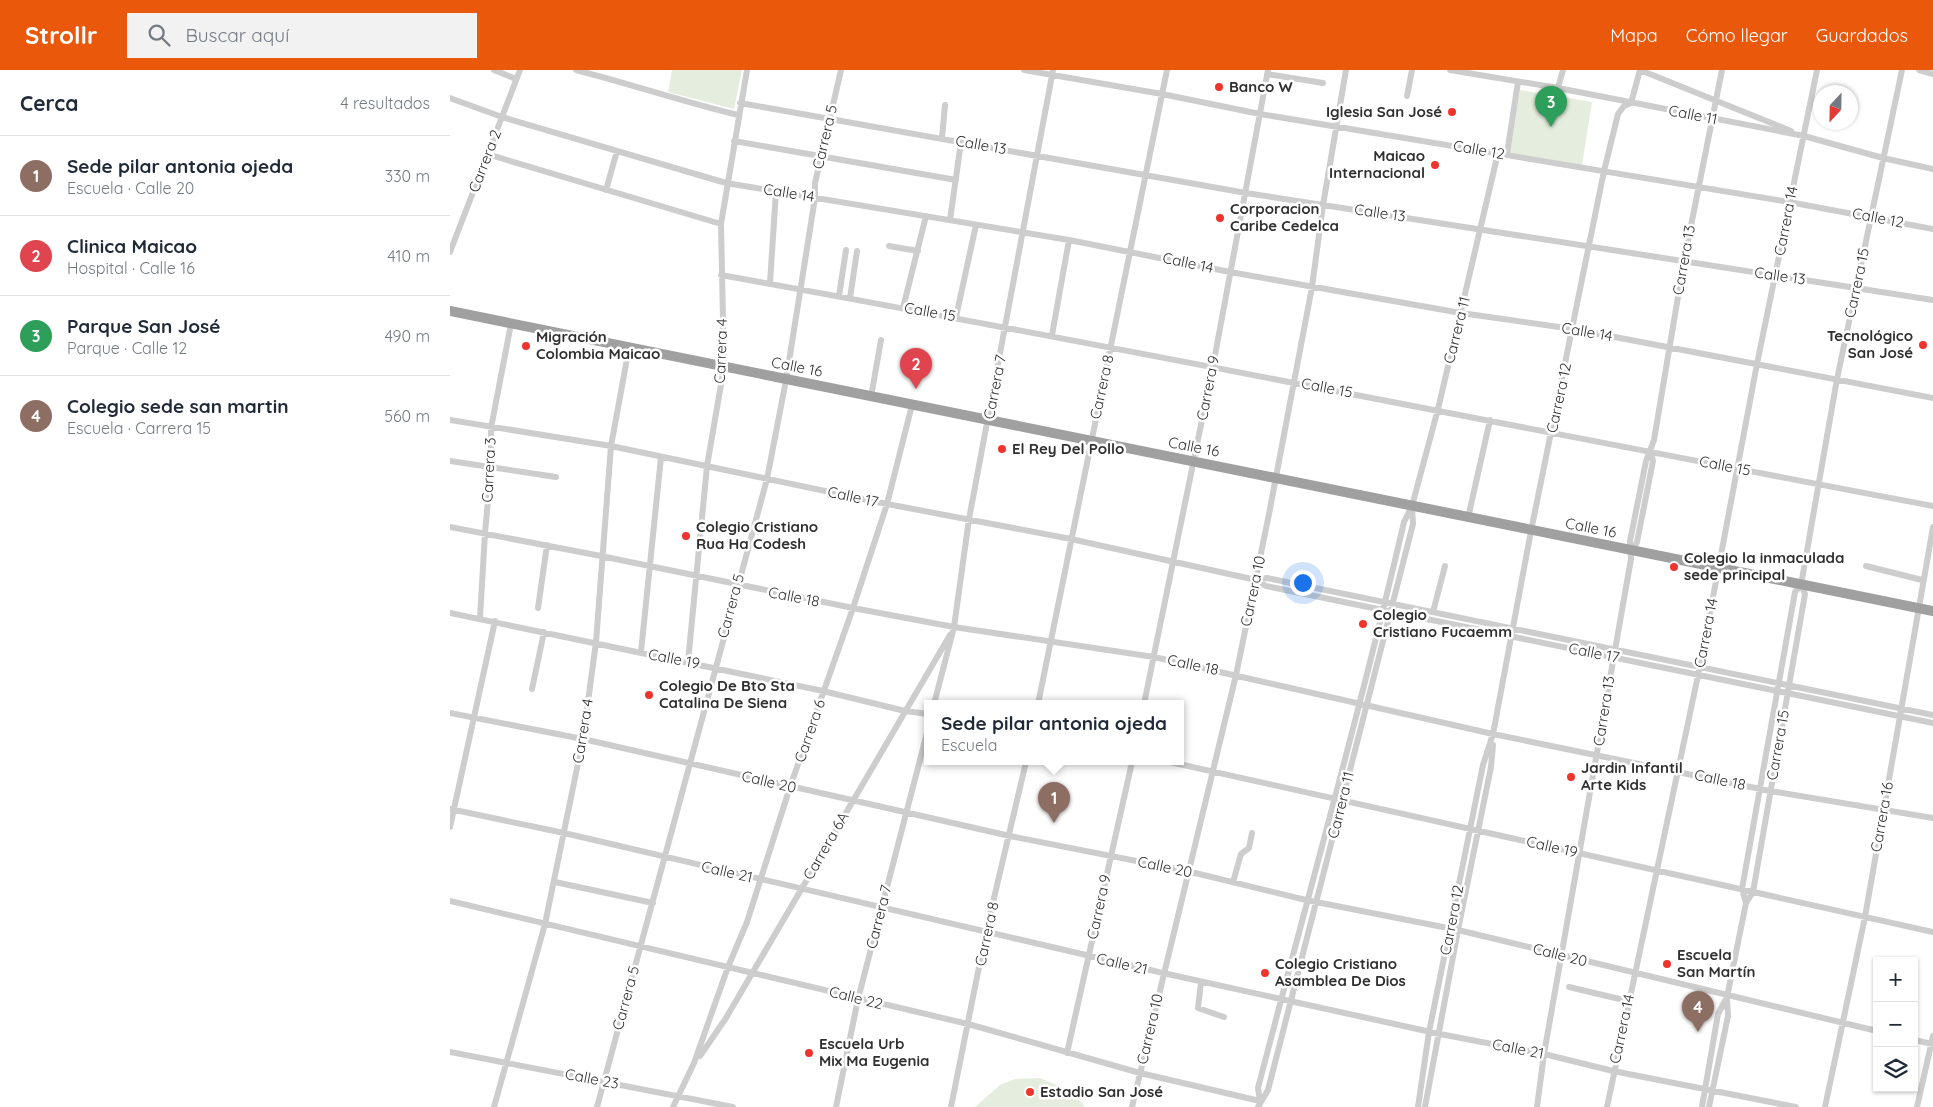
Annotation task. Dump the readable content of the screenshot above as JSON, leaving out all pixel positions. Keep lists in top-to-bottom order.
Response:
{
  "streets": {
    "highway": ["Calle 16"],
    "street": [
      "Calle 11",
      "Carrera 5",
      "Calle 13",
      "Calle 12",
      "Carrera 2",
      "Calle 14",
      "Carrera 14",
      "Carrera 13",
      "Carrera 15",
      "Calle 15",
      "Carrera 11",
      "Carrera 4",
      "Carrera 7",
      "Carrera 8",
      "Carrera 9",
      "Carrera 12",
      "Carrera 3",
      "Calle 17",
      "Carrera 10",
      "Calle 18",
      "Calle 19",
      "Carrera 6",
      "Calle 20",
      "Carrera 16",
      "Carrera 6A",
      "Calle 21",
      "Calle 22",
      "Calle 23"
    ]
  },
  "crossings": [
    ["Calle 11", "Carrera 14"],
    ["Calle 11", "Carrera 13"],
    ["Calle 11", "Carrera 15"],
    ["Calle 11", "Carrera 12"],
    ["Carrera 5", "Calle 13"],
    ["Carrera 5", "Calle 14"],
    ["Carrera 5", "Calle 15"],
    ["Carrera 5", "Calle 16"],
    ["Carrera 5", "Calle 17"],
    ["Carrera 5", "Calle 18"],
    ["Carrera 5", "Calle 19"],
    ["Carrera 5", "Calle 20"],
    ["Carrera 5", "Calle 21"],
    ["Carrera 5", "Calle 22"],
    ["Carrera 5", "Calle 23"],
    ["Calle 13", "Carrera 14"],
    ["Calle 13", "Carrera 13"],
    ["Calle 13", "Carrera 15"],
    ["Calle 13", "Carrera 11"],
    ["Calle 13", "Carrera 4"],
    ["Calle 13", "Carrera 7"],
    ["Calle 13", "Carrera 8"],
    ["Calle 13", "Carrera 9"],
    ["Calle 13", "Carrera 12"],
    ["Calle 13", "Carrera 10"],
    ["Calle 12", "Carrera 14"],
    ["Calle 12", "Carrera 13"],
    ["Calle 12", "Carrera 15"],
    ["Calle 12", "Carrera 11"],
    ["Calle 12", "Carrera 7"],
    ["Calle 12", "Carrera 8"],
    ["Calle 12", "Carrera 9"],
    ["Calle 12", "Carrera 12"],
    ["Calle 12", "Carrera 10"],
    ["Carrera 2", "Calle 14"],
    ["Calle 14", "Carrera 14"],
    ["Calle 14", "Carrera 13"],
    ["Calle 14", "Carrera 15"],
    ["Calle 14", "Carrera 11"],
    ["Calle 14", "Carrera 4"],
    ["Calle 14", "Carrera 7"],
    ["Calle 14", "Carrera 8"],
    ["Calle 14", "Carrera 9"],
    ["Calle 14", "Carrera 12"],
    ["Calle 14", "Carrera 10"],
    ["Carrera 14", "Calle 15"],
    ["Carrera 14", "Calle 16"],
    ["Carrera 14", "Calle 17"],
    ["Carrera 14", "Calle 18"],
    ["Carrera 14", "Calle 19"],
    ["Carrera 14", "Calle 20"],
    ["Carrera 14", "Calle 21"],
    ["Carrera 13", "Calle 15"],
    ["Carrera 13", "Calle 16"],
    ["Carrera 13", "Calle 17"],
    ["Carrera 13", "Calle 18"],
    ["Carrera 13", "Calle 19"],
    ["Carrera 13", "Calle 20"],
    ["Carrera 13", "Calle 21"],
    ["Carrera 15", "Calle 15"],
    ["Carrera 15", "Calle 16"],
    ["Carrera 15", "Calle 17"],
    ["Carrera 15", "Calle 18"],
    ["Carrera 15", "Calle 19"],
    ["Carrera 15", "Calle 20"],
    ["Carrera 15", "Calle 21"],
    ["Calle 15", "Carrera 11"],
    ["Calle 15", "Carrera 4"],
    ["Calle 15", "Carrera 7"],
    ["Calle 15", "Carrera 8"],
    ["Calle 15", "Carrera 9"],
    ["Calle 15", "Carrera 12"],
    ["Calle 15", "Carrera 10"],
    ["Carrera 11", "Calle 16"],
    ["Carrera 11", "Calle 17"],
    ["Carrera 11", "Calle 18"],
    ["Carrera 11", "Calle 19"],
    ["Carrera 11", "Calle 20"],
    ["Carrera 11", "Calle 21"],
    ["Carrera 11", "Calle 22"],
    ["Carrera 4", "Calle 16"],
    ["Carrera 4", "Calle 17"],
    ["Carrera 4", "Calle 18"],
    ["Carrera 4", "Calle 19"],
    ["Carrera 4", "Calle 20"],
    ["Carrera 4", "Calle 21"],
    ["Carrera 4", "Calle 22"],
    ["Carrera 4", "Calle 23"],
    ["Calle 16", "Carrera 7"],
    ["Calle 16", "Carrera 8"],
    ["Calle 16", "Carrera 9"],
    ["Calle 16", "Carrera 12"],
    ["Calle 16", "Carrera 3"],
    ["Calle 16", "Carrera 10"],
    ["Calle 16", "Carrera 6"],
    ["Calle 16", "Carrera 16"],
    ["Carrera 7", "Calle 17"],
    ["Carrera 7", "Calle 18"],
    ["Carrera 7", "Calle 20"],
    ["Carrera 7", "Carrera 6A"],
    ["Carrera 7", "Calle 21"],
    ["Carrera 7", "Calle 22"],
    ["Carrera 8", "Calle 17"],
    ["Carrera 8", "Calle 18"],
    ["Carrera 8", "Calle 20"],
    ["Carrera 8", "Calle 21"],
    ["Carrera 8", "Calle 22"],
    ["Carrera 9", "Calle 17"],
    ["Carrera 9", "Calle 18"],
    ["Carrera 9", "Calle 20"],
    ["Carrera 9", "Calle 21"],
    ["Carrera 9", "Calle 22"],
    ["Carrera 12", "Calle 17"],
    ["Carrera 12", "Calle 18"],
    ["Carrera 12", "Calle 19"],
    ["Carrera 12", "Calle 20"],
    ["Carrera 12", "Calle 21"],
    ["Carrera 3", "Calle 17"],
    ["Carrera 3", "Calle 18"],
    ["Carrera 3", "Calle 19"],
    ["Calle 17", "Carrera 10"],
    ["Calle 17", "Carrera 6"],
    ["Calle 17", "Carrera 16"],
    ["Carrera 10", "Calle 18"],
    ["Carrera 10", "Calle 19"],
    ["Carrera 10", "Calle 20"],
    ["Carrera 10", "Calle 21"],
    ["Carrera 10", "Calle 22"],
    ["Calle 18", "Carrera 6"],
    ["Calle 18", "Carrera 16"],
    ["Calle 18", "Carrera 6A"],
    ["Calle 19", "Carrera 6"],
    ["Calle 19", "Carrera 16"],
    ["Calle 19", "Carrera 6A"],
    ["Carrera 6", "Calle 20"],
    ["Carrera 6", "Carrera 6A"],
    ["Carrera 6", "Calle 21"],
    ["Carrera 6", "Calle 22"],
    ["Carrera 6", "Calle 23"],
    ["Calle 20", "Carrera 16"],
    ["Calle 20", "Carrera 6A"],
    ["Carrera 6A", "Calle 21"],
    ["Carrera 6A", "Calle 22"]
  ],
  "places": [
    "Banco W",
    "Iglesia San José",
    "Maicao Internacional",
    "Corporacion Caribe Cedelca",
    "Tecnológico San José",
    "Migración Colombia Maicao",
    "El Rey Del Pollo",
    "Colegio Cristiano Rua Ha Codesh",
    "Colegio la inmaculada sede principal",
    "Colegio Cristiano Fucaemm",
    "Colegio De Bto Sta Catalina De Siena",
    "Jardin Infantil Arte Kids",
    "Escuela San Martín",
    "Colegio Cristiano Asamblea De Dios",
    "Escuela Urb Mix Ma Eugenia",
    "Estadio San José"
  ],
  "north": "bottom",
  "page": {
    "header": "Strollr",
    "search": "Buscar aquí",
    "nav": ["Mapa", "Cómo llegar", "Guardados"],
    "heading": ["Cerca", "4 resultados"],
    "pins": [
      "3",
      "2",
      "1",
      "4"
    ],
    "list": [
      {
        "mark": "1",
        "name": "Sede pilar antonia ojeda",
        "note": "Escuela · Calle 20",
        "value": "330 m"
      },
      {
        "mark": "2",
        "name": "Clinica Maicao",
        "note": "Hospital · Calle 16",
        "value": "410 m"
      },
      {
        "mark": "3",
        "name": "Parque San José",
        "note": "Parque · Calle 12",
        "value": "490 m"
      },
      {
        "mark": "4",
        "name": "Colegio sede san martin",
        "note": "Escuela · Carrera 15",
        "value": "560 m"
      }
    ],
    "popup": ["Sede pilar antonia ojeda", "Escuela"],
    "map_buttons": ["+", "−"]
  }
}
